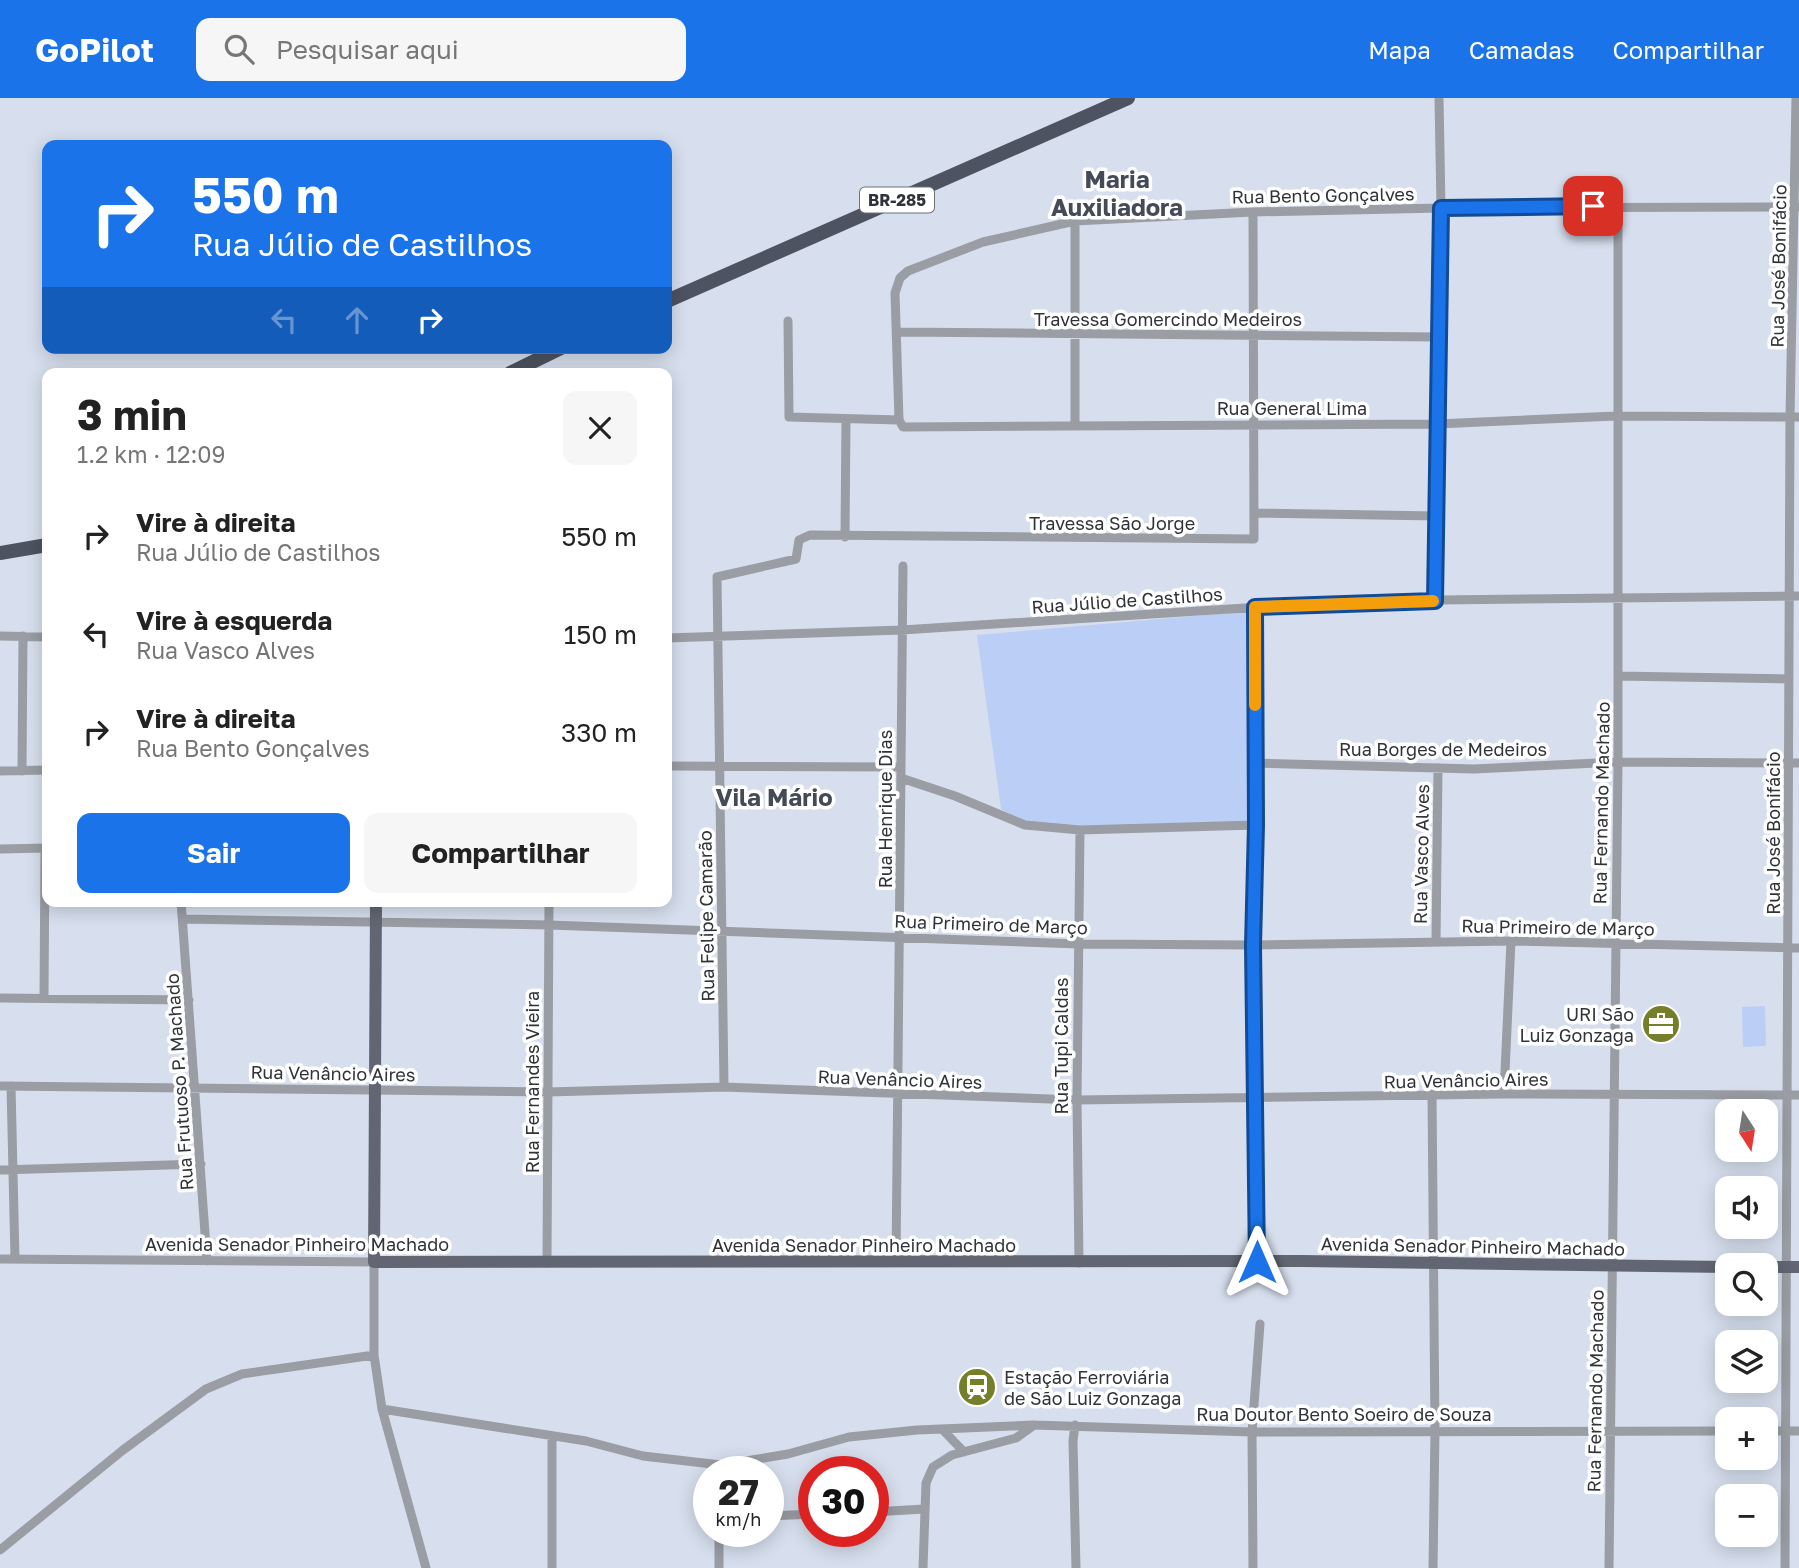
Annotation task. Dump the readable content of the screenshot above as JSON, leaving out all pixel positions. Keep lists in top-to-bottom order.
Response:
{
  "streets": {
    "highway": ["BR-285"],
    "main road": ["Avenida Senador Pinheiro Machado"],
    "street": [
      "Rua Bento Gonçalves",
      "Rua José Bonifácio",
      "Travessa Gomercindo Medeiros",
      "Rua General Lima",
      "Travessa São Jorge",
      "Rua Júlio de Castilhos",
      "Rua Borges de Medeiros",
      "Rua Fernando Machado",
      "Rua Henrique Dias",
      "Rua Vasco Alves",
      "Rua Felipe Camarão",
      "Rua Primeiro de Março",
      "Rua Tupi Caldas",
      "Rua Venâncio Aires",
      "Rua Frutuoso P. Machado",
      "Rua Fernandes Vieira",
      "Rua Doutor Bento Soeiro de Souza"
    ]
  },
  "crossings": [
    ["Rua Bento Gonçalves", "Rua José Bonifácio"],
    ["Rua Bento Gonçalves", "Travessa Gomercindo Medeiros"],
    ["Rua Bento Gonçalves", "Rua Fernando Machado"],
    ["Rua José Bonifácio", "Rua General Lima"],
    ["Rua José Bonifácio", "Rua Júlio de Castilhos"],
    ["Rua José Bonifácio", "Rua Borges de Medeiros"],
    ["Rua José Bonifácio", "Rua Primeiro de Março"],
    ["Rua José Bonifácio", "Rua Venâncio Aires"],
    ["Rua General Lima", "Rua Fernando Machado"],
    ["Travessa São Jorge", "Rua Felipe Camarão"],
    ["Rua Júlio de Castilhos", "Rua Fernando Machado"],
    ["Rua Júlio de Castilhos", "Rua Henrique Dias"],
    ["Rua Júlio de Castilhos", "Rua Felipe Camarão"],
    ["Rua Borges de Medeiros", "Rua Fernando Machado"],
    ["Rua Borges de Medeiros", "Rua Vasco Alves"],
    ["Rua Fernando Machado", "Rua Primeiro de Março"],
    ["Rua Fernando Machado", "Rua Venâncio Aires"],
    ["Rua Fernando Machado", "Avenida Senador Pinheiro Machado"],
    ["Rua Fernando Machado", "Rua Doutor Bento Soeiro de Souza"],
    ["Rua Henrique Dias", "Rua Primeiro de Março"],
    ["Rua Henrique Dias", "Rua Venâncio Aires"],
    ["Rua Henrique Dias", "Avenida Senador Pinheiro Machado"],
    ["Rua Vasco Alves", "Rua Primeiro de Março"],
    ["Rua Felipe Camarão", "Rua Primeiro de Março"],
    ["Rua Felipe Camarão", "Rua Venâncio Aires"],
    ["Rua Primeiro de Março", "Rua Tupi Caldas"],
    ["Rua Primeiro de Março", "Rua Frutuoso P. Machado"],
    ["Rua Primeiro de Março", "Rua Fernandes Vieira"],
    ["Rua Tupi Caldas", "Rua Venâncio Aires"],
    ["Rua Tupi Caldas", "Avenida Senador Pinheiro Machado"],
    ["Rua Venâncio Aires", "Rua Frutuoso P. Machado"],
    ["Rua Venâncio Aires", "Rua Fernandes Vieira"],
    ["Rua Frutuoso P. Machado", "Avenida Senador Pinheiro Machado"],
    ["Rua Fernandes Vieira", "Avenida Senador Pinheiro Machado"]
  ],
  "districts": ["Maria Auxiliadora", "Vila Mário"],
  "places": {
    "office": ["URI São Luiz Gonzaga"],
    "station": ["Estação Ferroviária de São Luiz Gonzaga"]
  },
  "north": "bottom",
  "page": {
    "header": "GoPilot",
    "search": "Pesquisar aqui",
    "nav": ["Mapa", "Camadas", "Compartilhar"],
    "turn": ["550 m", "Rua Júlio de Castilhos"],
    "heading": ["3 min", "1.2 km · 12:09"],
    "list": [
      {
        "name": "Vire à direita",
        "note": "Rua Júlio de Castilhos",
        "value": "550 m"
      },
      {
        "name": "Vire à esquerda",
        "note": "Rua Vasco Alves",
        "value": "150 m"
      },
      {
        "name": "Vire à direita",
        "note": "Rua Bento Gonçalves",
        "value": "330 m"
      }
    ],
    "buttons": ["Sair", "Compartilhar"],
    "map_buttons": ["+", "−"],
    "speed": "27 km/h",
    "limit": "30"
  }
}
